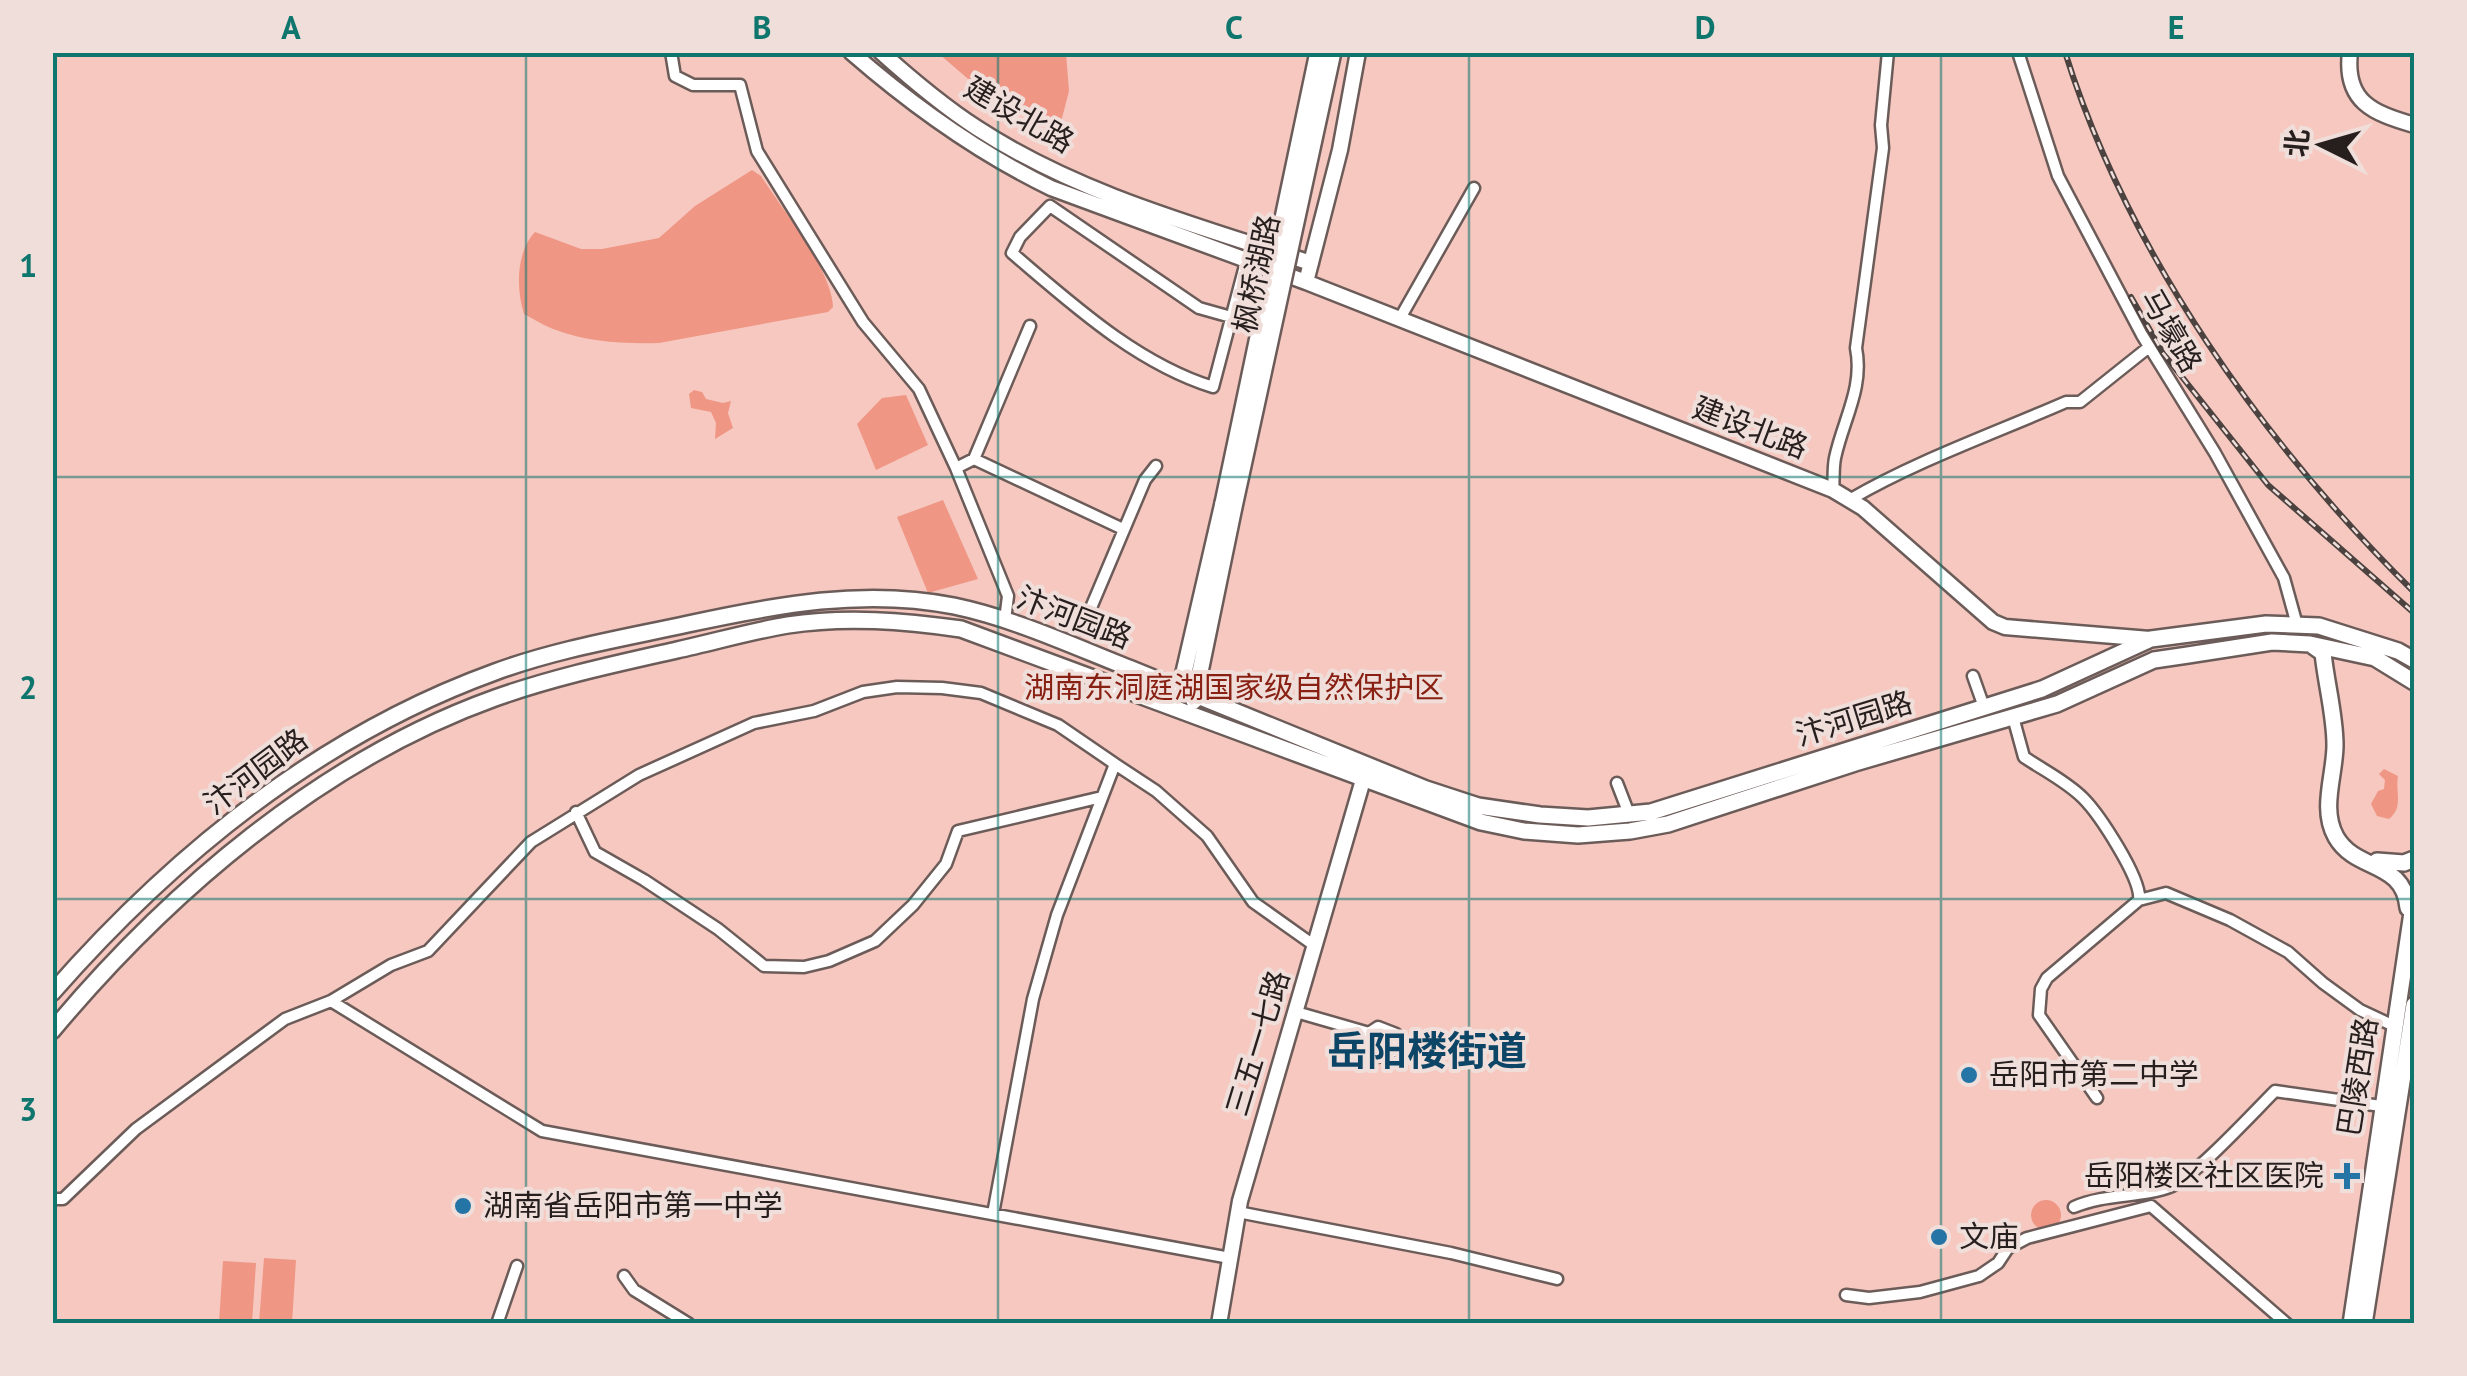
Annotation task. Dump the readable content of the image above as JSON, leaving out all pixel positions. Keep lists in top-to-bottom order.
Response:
{
  "streets": {
    "main road": [
      "建设北路",
      "枫桥湖路",
      "汴河园路",
      "三五一七路",
      "巴陵西路"
    ],
    "street": ["马壕路"]
  },
  "crossings": [
    ["建设北路", "汴河园路"],
    ["马壕路", "汴河园路"],
    ["汴河园路", "三五一七路"]
  ],
  "districts": ["岳阳楼街道"],
  "parks": ["湖南东洞庭湖国家级自然保护区"],
  "places": {
    "other": ["岳阳市第二中学", "湖南省岳阳市第一中学", "文庙"],
    "health": ["岳阳楼区社区医院"]
  },
  "north": "left",
  "grid": {
    "columns": [
      "A",
      "B",
      "C",
      "D",
      "E"
    ],
    "rows": ["1", "2", "3"]
  }
}
